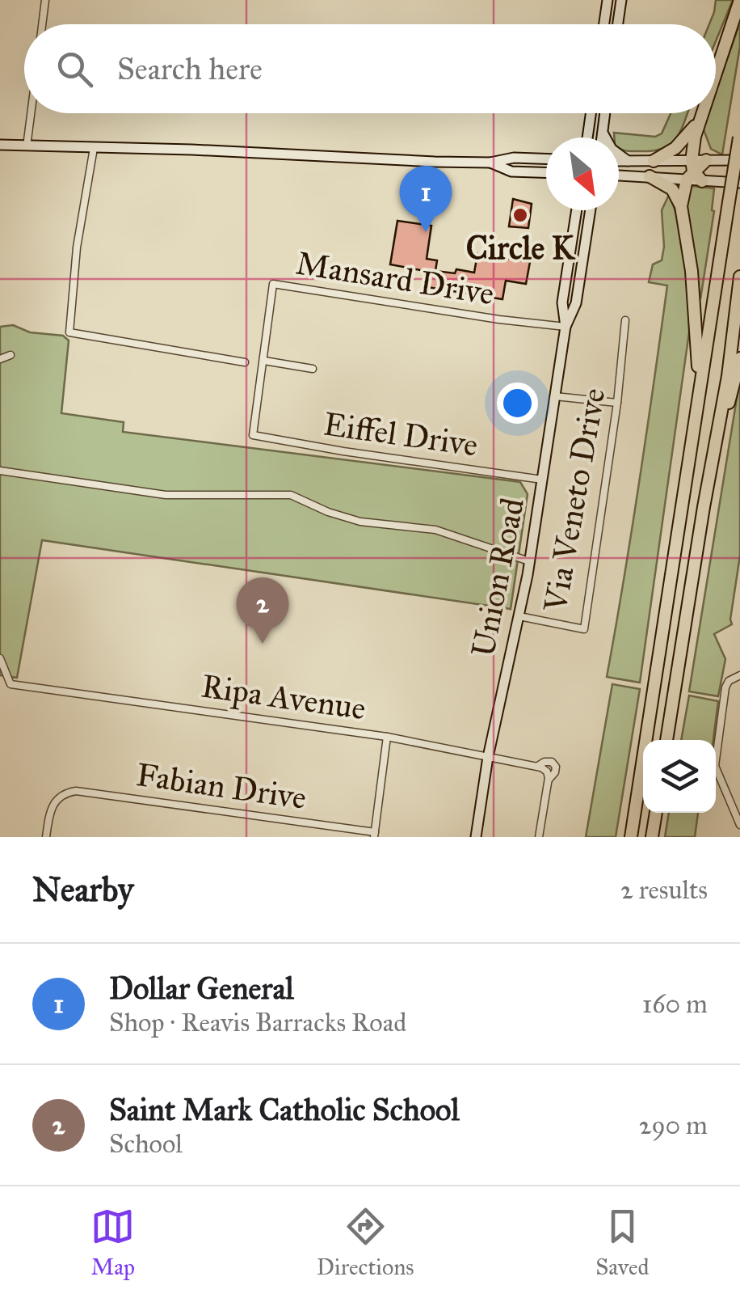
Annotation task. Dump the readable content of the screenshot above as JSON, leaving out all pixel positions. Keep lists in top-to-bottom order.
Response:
{
  "streets": {
    "main road": ["Union Road"],
    "street": [
      "Mansard Drive",
      "Eiffel Drive",
      "Via Veneto Drive",
      "Ripa Avenue",
      "Fabian Drive"
    ]
  },
  "crossings": [
    ["Mansard Drive", "Eiffel Drive"],
    ["Mansard Drive", "Union Road"],
    ["Eiffel Drive", "Union Road"],
    ["Via Veneto Drive", "Union Road"],
    ["Union Road", "Ripa Avenue"]
  ],
  "places": ["Circle K"],
  "north": "bottom right",
  "page": {
    "search": "Search here",
    "pins": ["1", "2"],
    "heading": ["Nearby", "2 results"],
    "list": [
      {
        "mark": "1",
        "name": "Dollar General",
        "note": "Shop · Reavis Barracks Road",
        "value": "160 m"
      },
      {
        "mark": "2",
        "name": "Saint Mark Catholic School",
        "note": "School",
        "value": "290 m"
      }
    ],
    "nav": ["Map", "Directions", "Saved"]
  }
}
